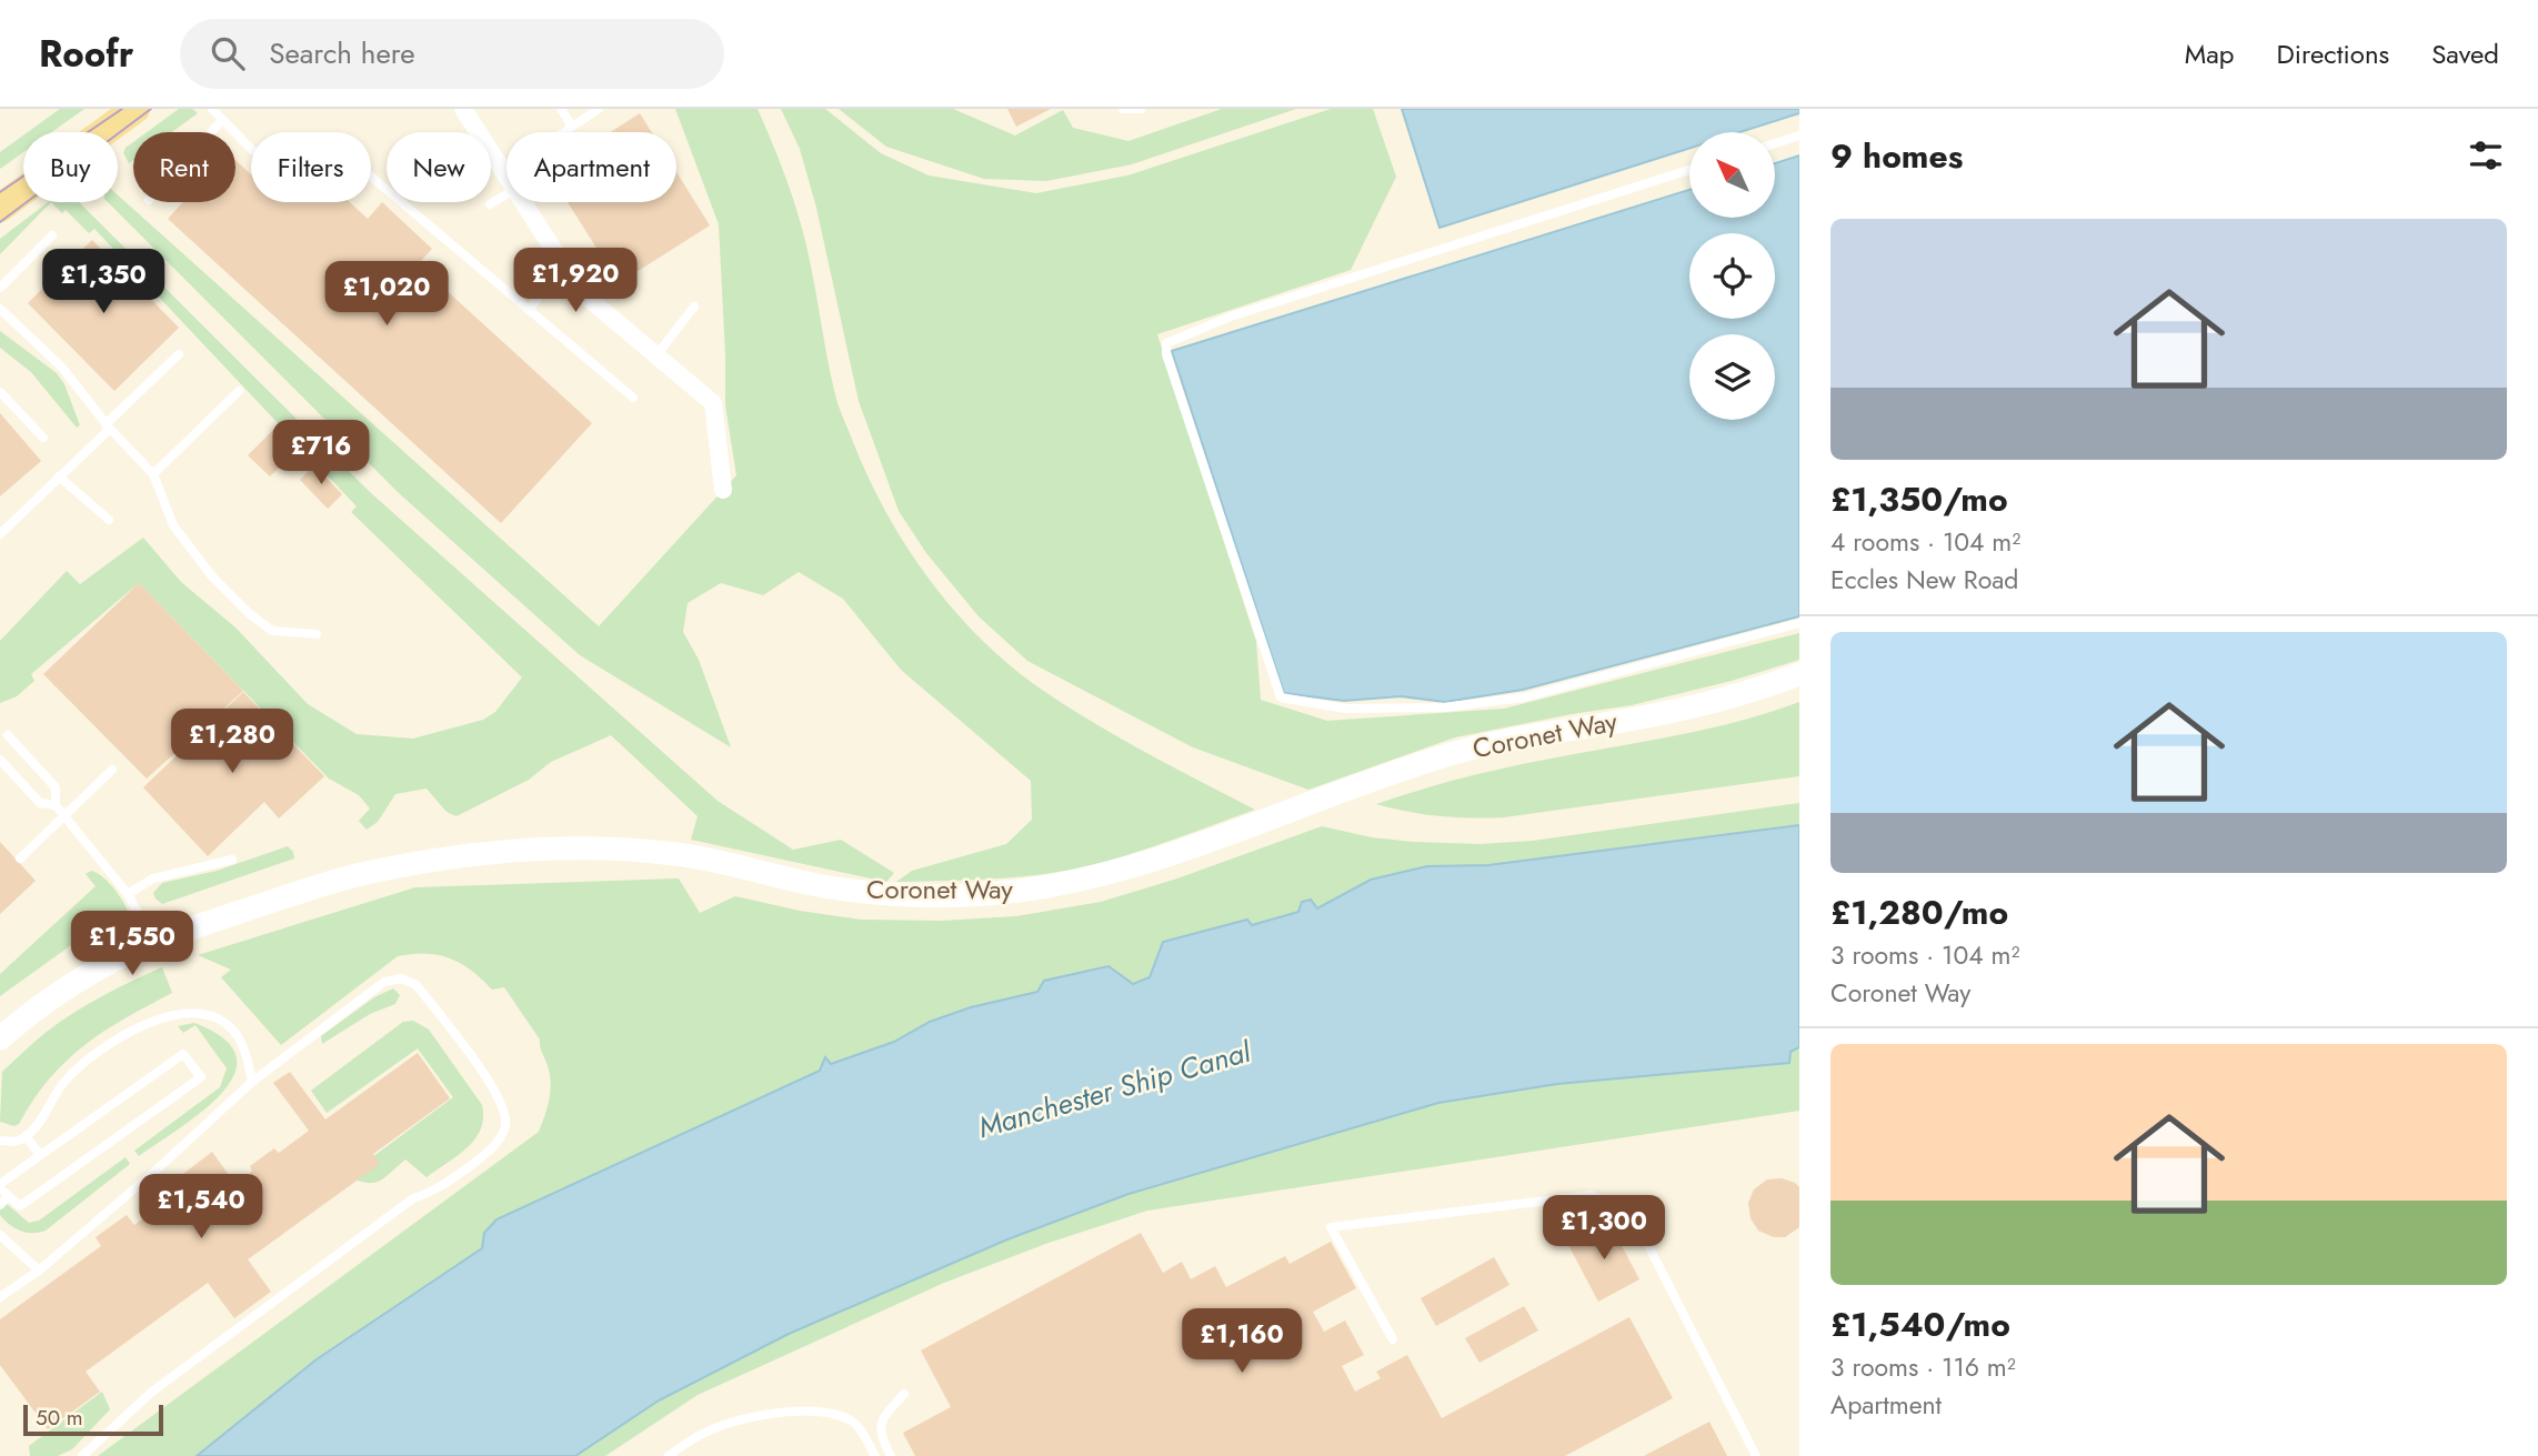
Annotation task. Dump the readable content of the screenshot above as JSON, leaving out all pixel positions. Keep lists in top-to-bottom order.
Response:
{
  "streets": {
    "street": ["Coronet Way"]
  },
  "water": ["Manchester Ship Canal"],
  "scale_bar": "50 m",
  "north": "top left",
  "page": {
    "header": "Roofr",
    "search": "Search here",
    "nav": ["Map", "Directions", "Saved"],
    "heading": "9 homes",
    "chip": [
      "Buy",
      "Rent",
      "Filters",
      "New",
      "Apartment"
    ],
    "list": [
      {
        "name": "£1,350/mo",
        "note": "4 rooms · 104 m² · Eccles New Road"
      },
      {
        "name": "£1,280/mo",
        "note": "3 rooms · 104 m² · Coronet Way"
      },
      {
        "name": "£1,540/mo",
        "note": "3 rooms · 116 m² · Apartment"
      }
    ],
    "price": [
      "£1,920",
      "£1,350",
      "£1,020",
      "£716",
      "£1,280",
      "£1,550",
      "£1,540",
      "£1,300",
      "£1,160"
    ],
    "scale": "50 m"
  }
}
